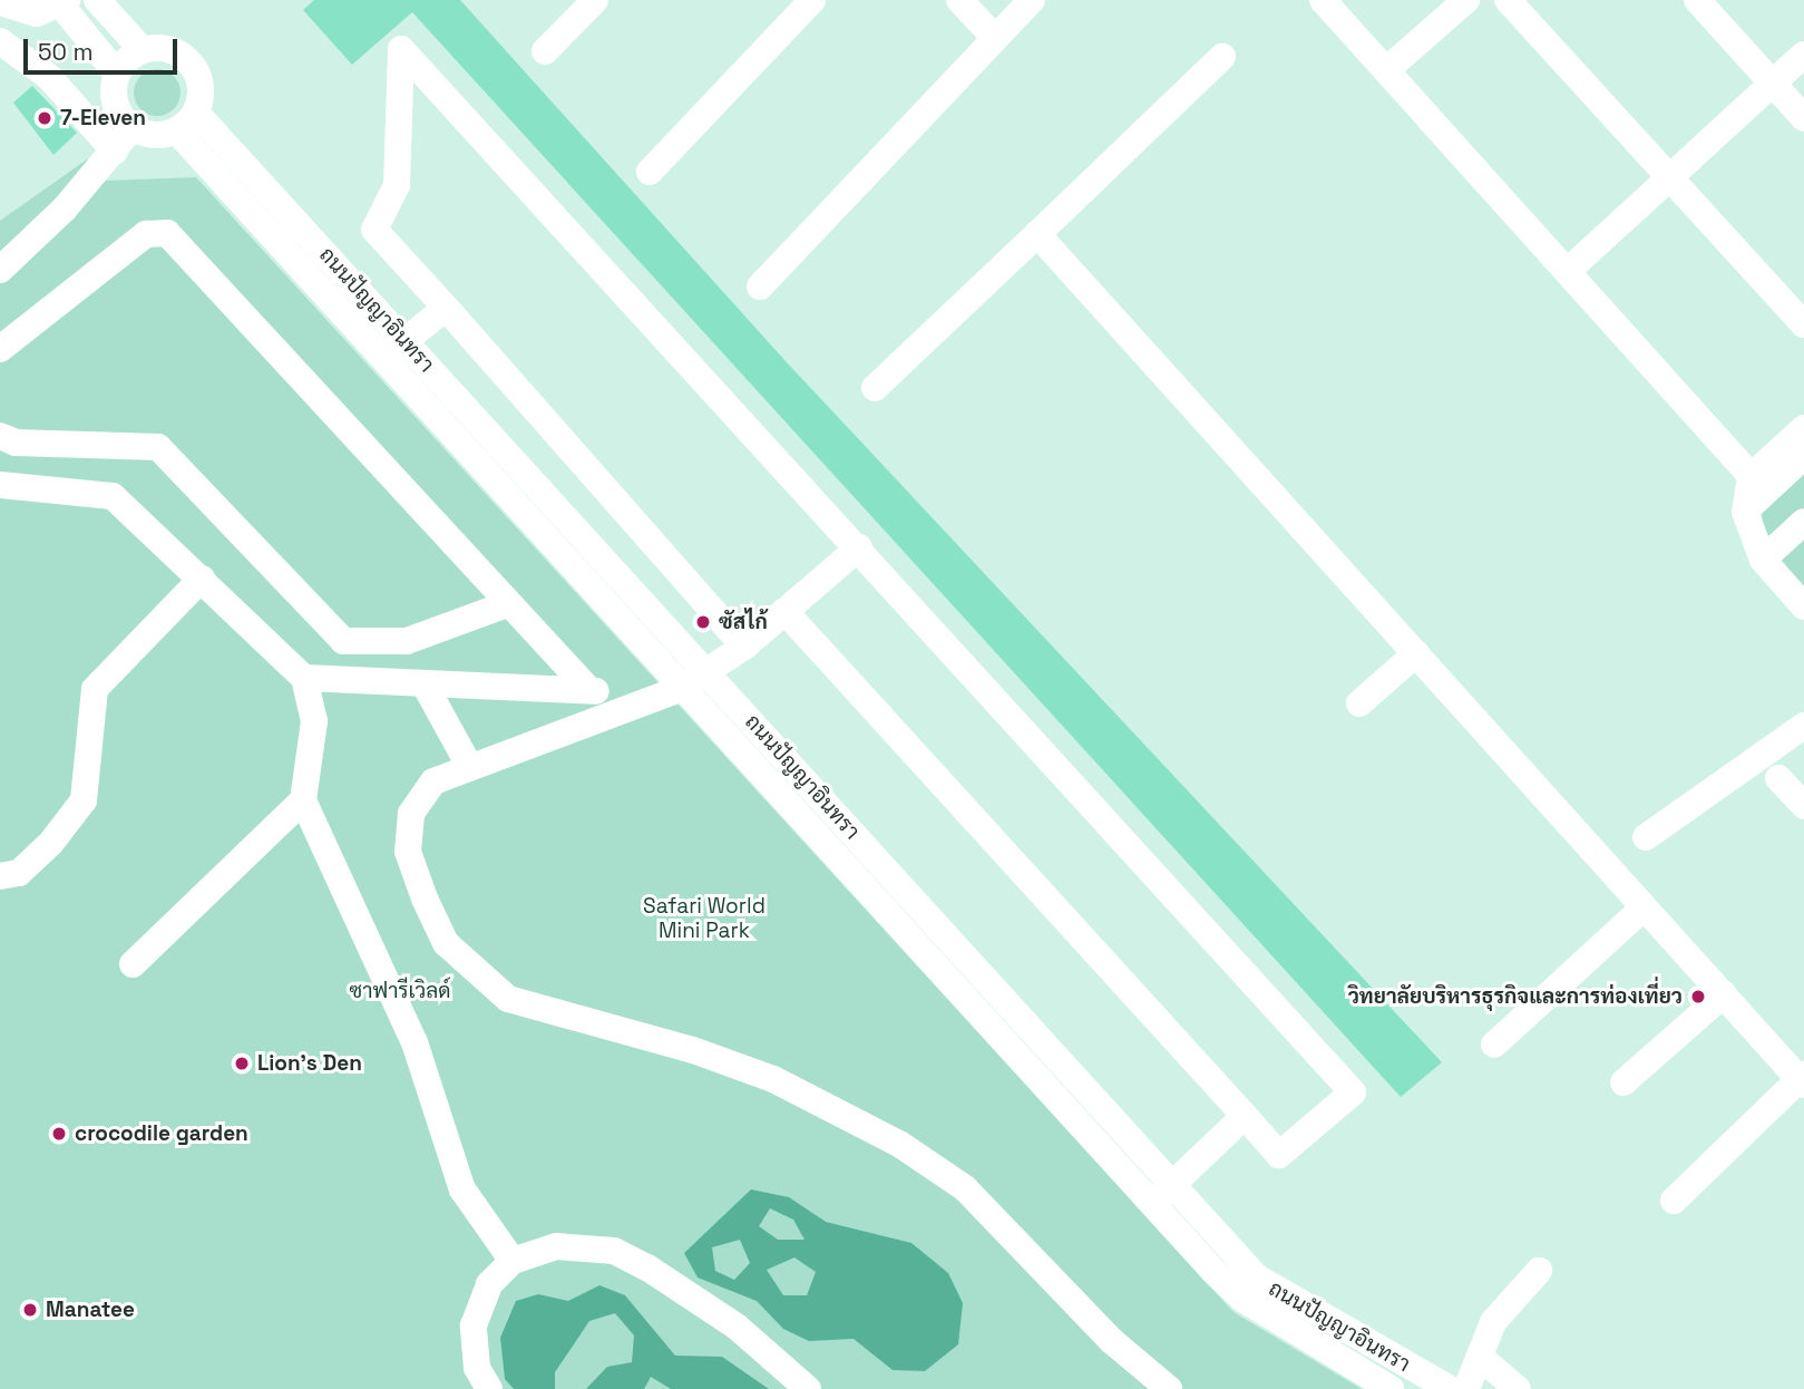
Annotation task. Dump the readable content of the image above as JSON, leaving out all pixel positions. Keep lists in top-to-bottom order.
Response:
{
  "streets": {
    "street": ["ถนนปัญญาอินทรา"]
  },
  "parks": ["Safari World Mini Park", "ซาฟารีเวิลด์"],
  "places": [
    "7-Eleven",
    "ซัสไก้",
    "วิทยาลัยบริหารธุรกิจและการท่องเที่ยว",
    "Lion's Den",
    "crocodile garden",
    "Manatee"
  ],
  "scale_bar": "50 m"
}
